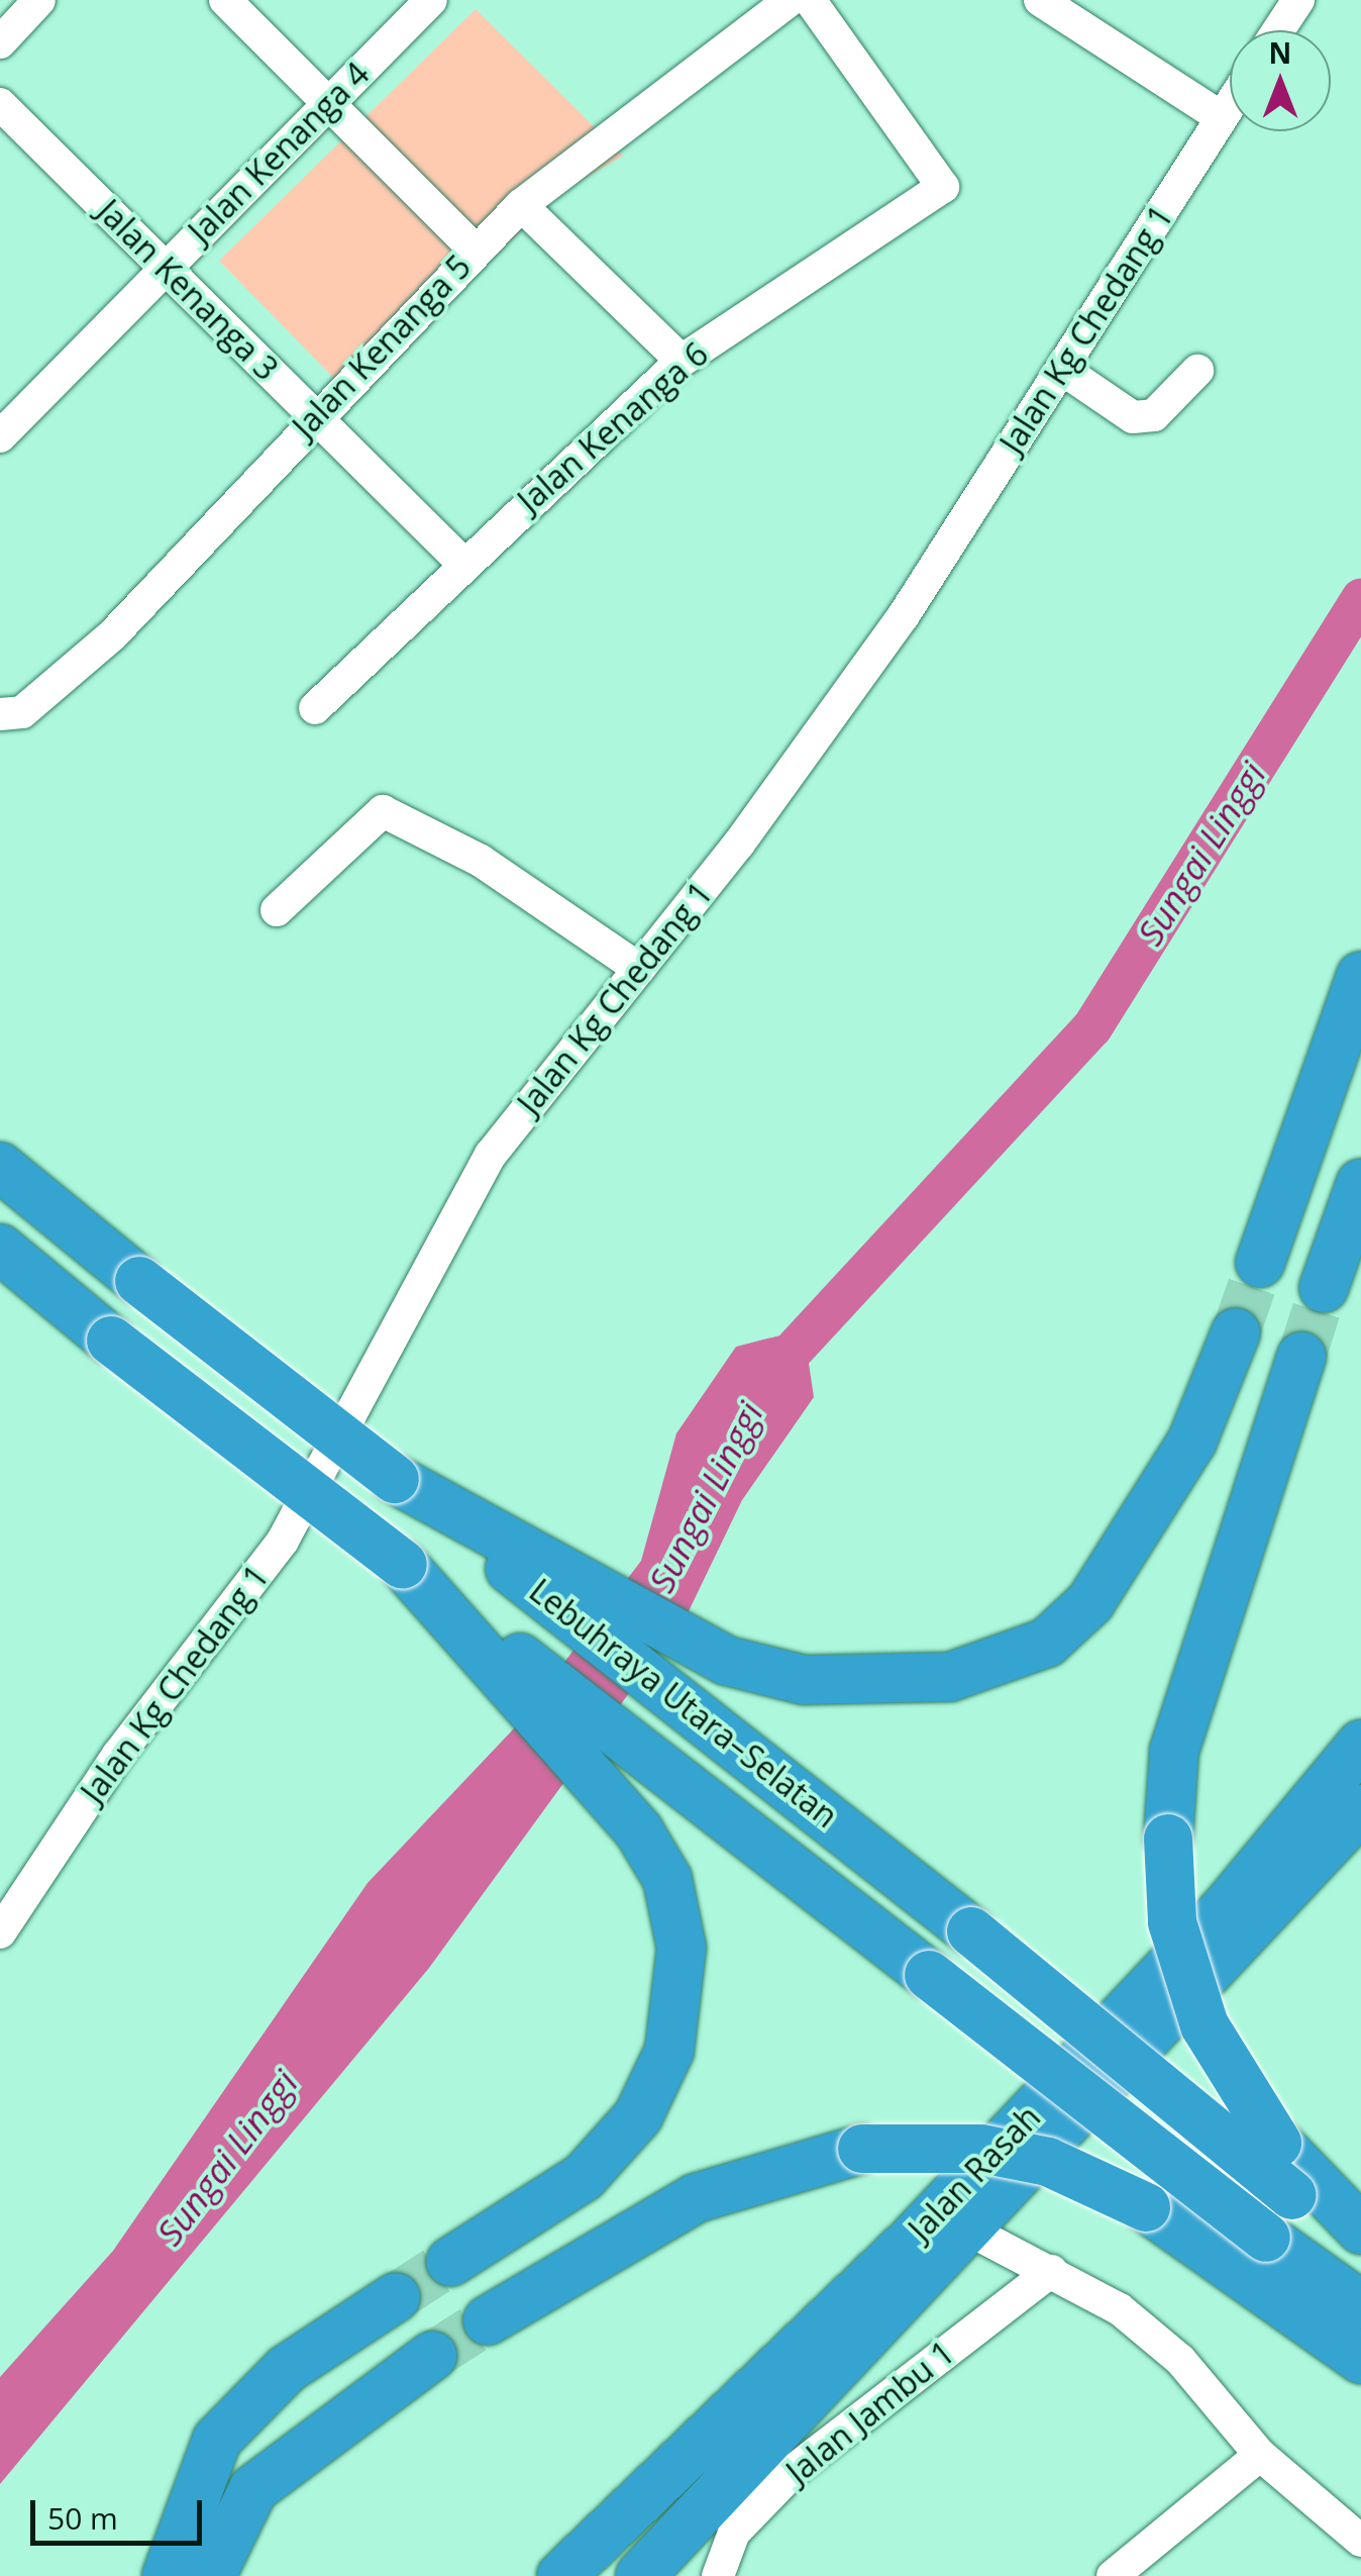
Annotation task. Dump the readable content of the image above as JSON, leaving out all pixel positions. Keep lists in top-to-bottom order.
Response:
{
  "streets": {
    "highway": ["Lebuhraya Utara–Selatan", "Jalan Rasah"],
    "street": [
      "Jalan Kenanga 4",
      "Jalan Kenanga 3",
      "Jalan Kg Chedang 1",
      "Jalan Kenanga 5",
      "Jalan Kenanga 6",
      "Jalan Jambu 1"
    ]
  },
  "crossings": [
    ["Jalan Kenanga 4", "Jalan Kenanga 3"],
    ["Jalan Kenanga 3", "Jalan Kenanga 5"],
    ["Jalan Kenanga 3", "Jalan Kenanga 6"]
  ],
  "water": ["Sungai Linggi"],
  "scale_bar": "50 m",
  "north": "top"
}
